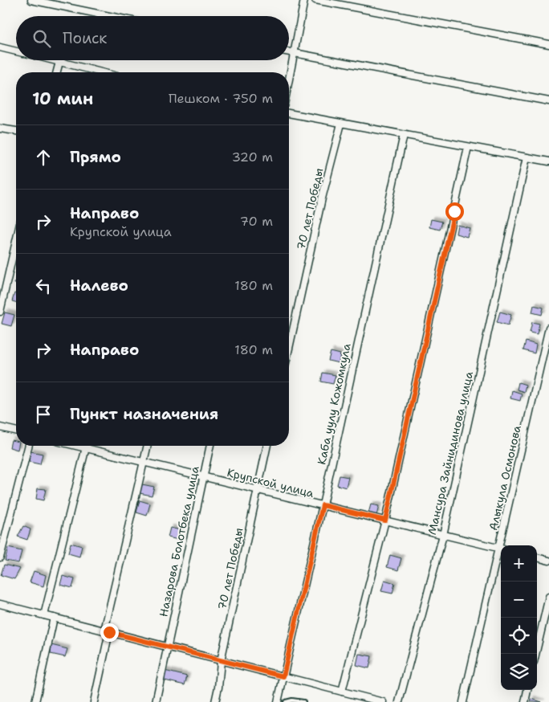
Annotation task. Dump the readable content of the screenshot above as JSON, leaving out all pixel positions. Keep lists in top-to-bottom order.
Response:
{
  "streets": {
    "street": [
      "70 лет Победы",
      "Каба уулу Кожомкула",
      "Мансура Зайнидинова улица",
      "Алыкула Осмонова",
      "Крупской улица",
      "Назарова Болотбека улица"
    ]
  },
  "crossings": [
    ["70 лет Победы", "Крупской улица"],
    ["Каба уулу Кожомкула", "Крупской улица"],
    ["Мансура Зайнидинова улица", "Крупской улица"],
    ["Крупской улица", "Назарова Болотбека улица"]
  ],
  "page": {
    "search": "Поиск",
    "heading": ["10 мин", "Пешком · 750 m"],
    "list": [
      ["Прямо", "320 m"],
      ["Направо", "Крупской улица", "70 m"],
      ["Налево", "180 m"],
      ["Направо", "180 m"],
      "Пункт назначения"
    ],
    "map_buttons": ["+", "−"]
  }
}
